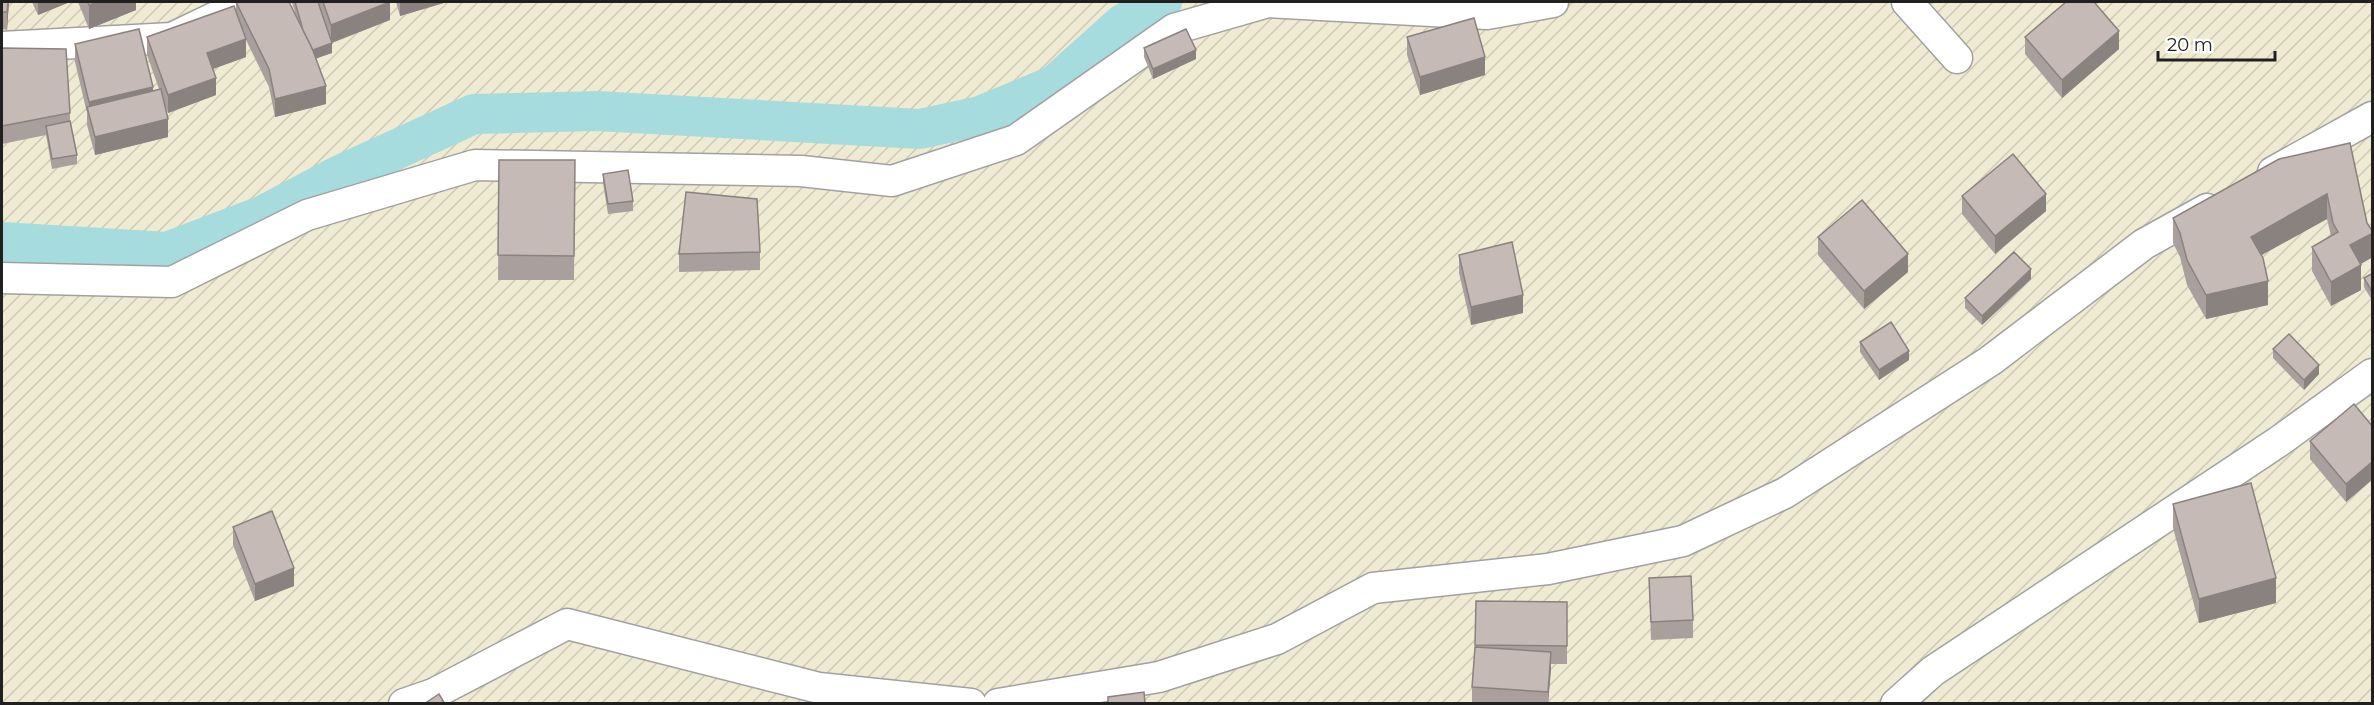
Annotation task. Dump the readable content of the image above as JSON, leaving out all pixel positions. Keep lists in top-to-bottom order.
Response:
{
  "scale_bar": "20 m"
}
